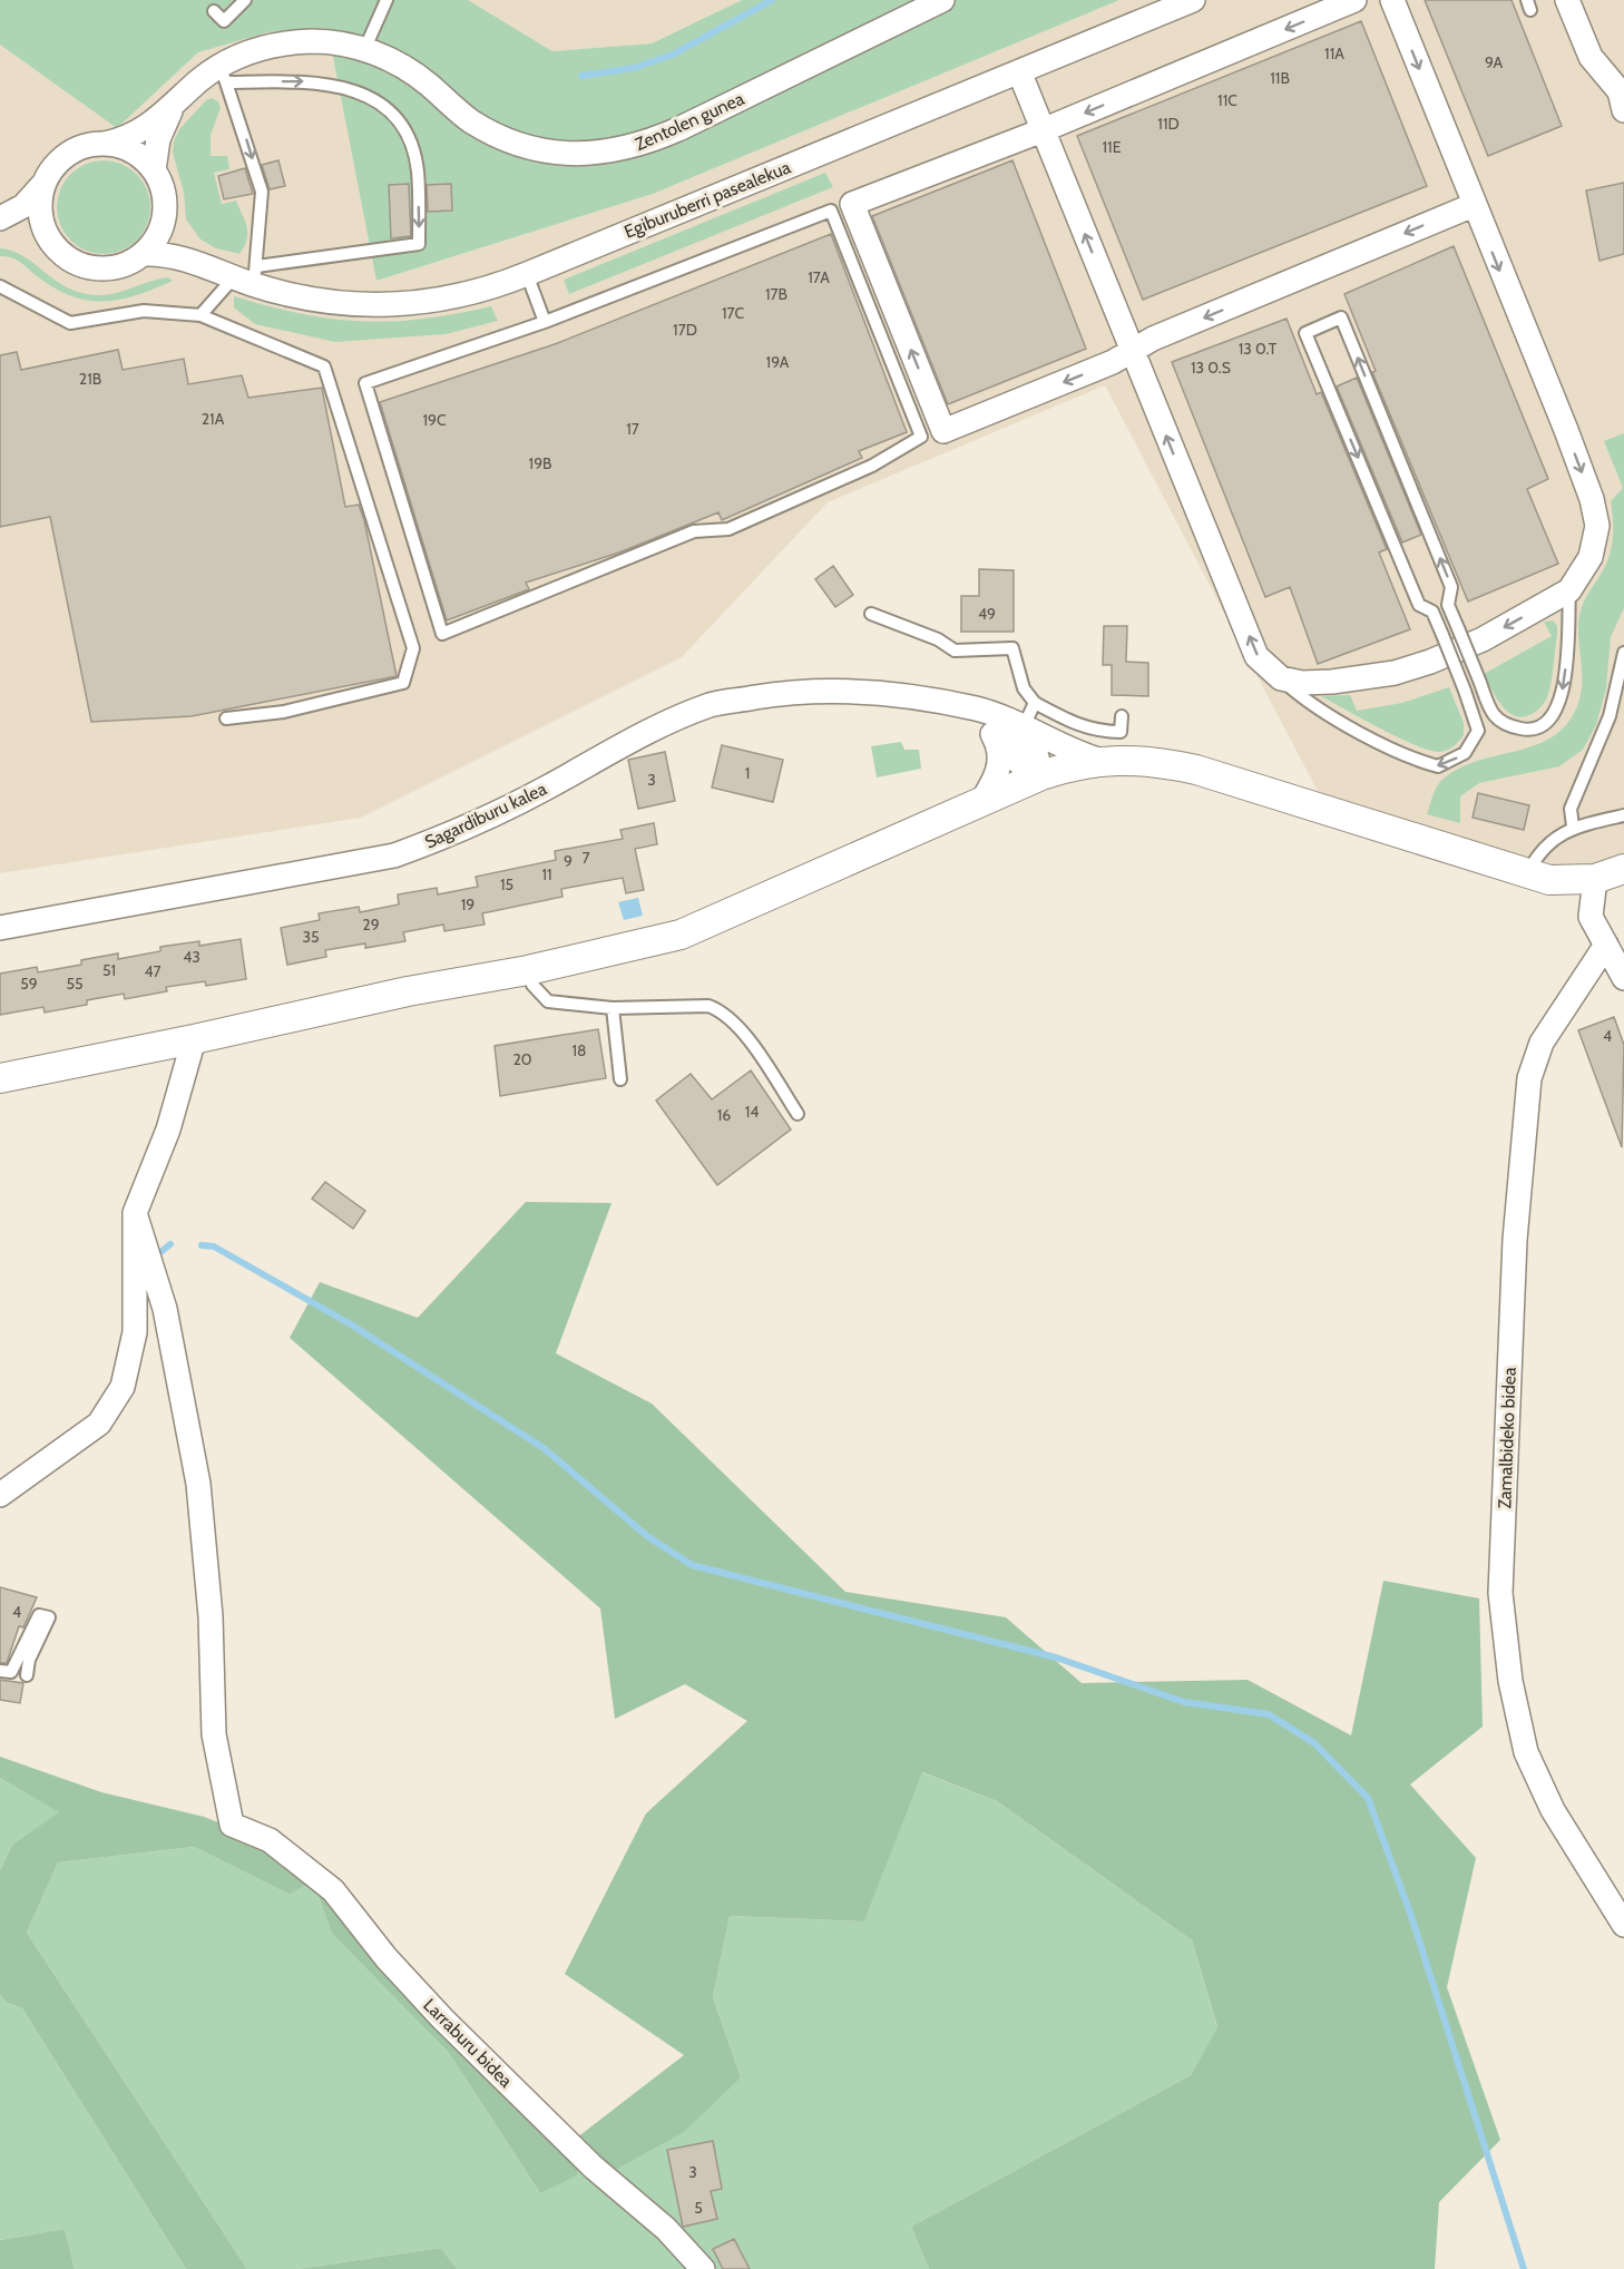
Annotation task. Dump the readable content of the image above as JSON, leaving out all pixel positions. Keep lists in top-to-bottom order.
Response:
{
  "streets": {
    "street": [
      "Zentolen gunea",
      "Egiburuberri pasealekua",
      "Sagardiburu kalea",
      "Zamalbideko bidea",
      "Larraburu bidea"
    ]
  },
  "crossings": [
    ["Zentolen gunea", "Egiburuberri pasealekua"]
  ],
  "house_numbers": [
    "11A",
    "9A",
    "11B",
    "11C",
    "11D",
    "11E",
    "17A",
    "17B",
    "17C",
    "17D",
    "13 0.T",
    "19A",
    "13 0.S",
    "21B",
    "21A",
    "19C",
    "17",
    "19B",
    "49",
    "1",
    "3",
    "7",
    "9",
    "11",
    "15",
    "19",
    "29",
    "35",
    "43",
    "51",
    "47",
    "59",
    "55",
    "4",
    "18",
    "20",
    "14",
    "16",
    "4",
    "3",
    "5"
  ]
}
